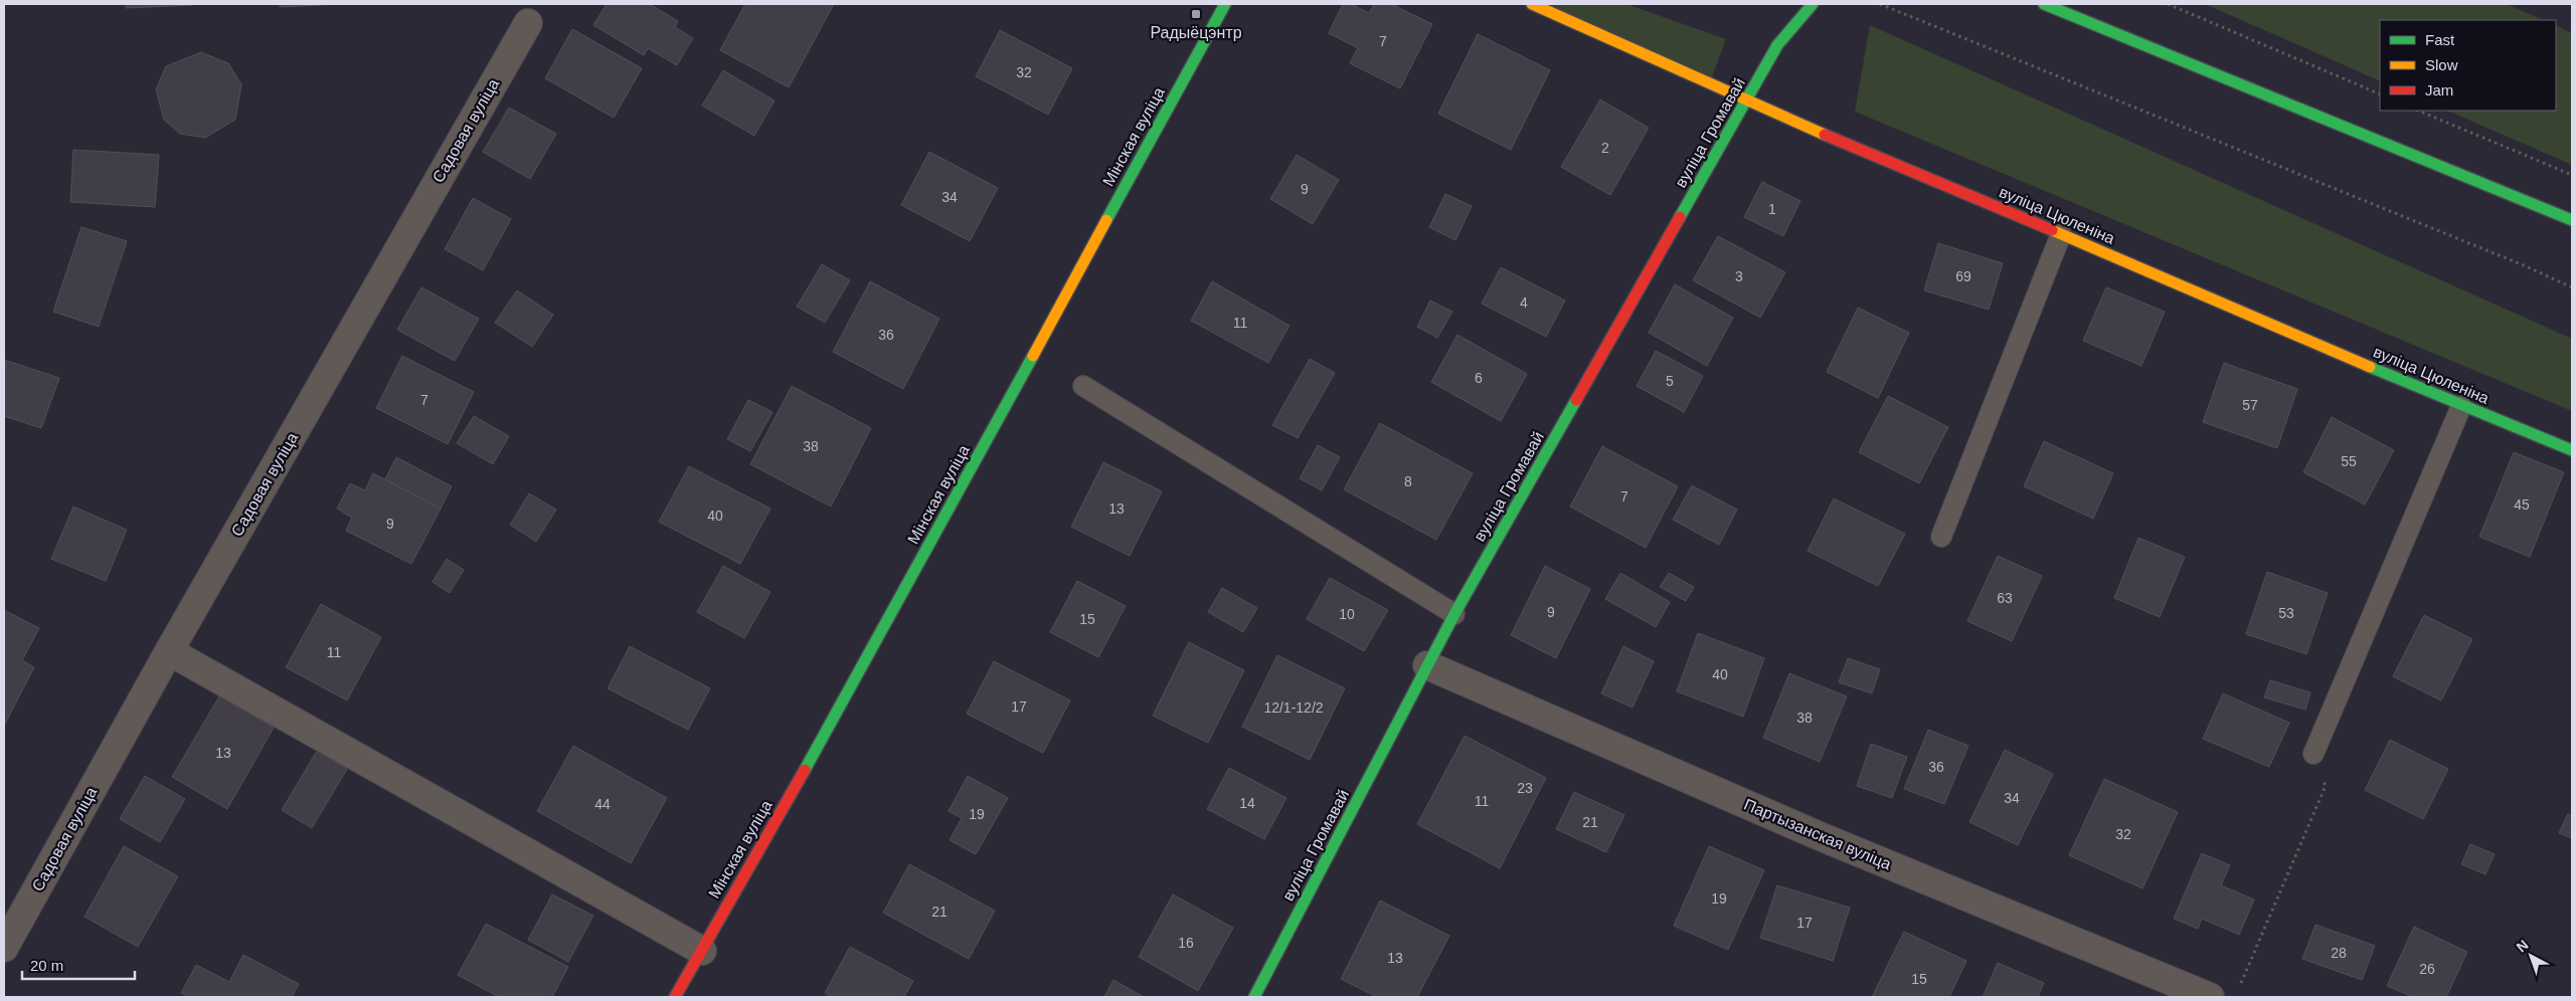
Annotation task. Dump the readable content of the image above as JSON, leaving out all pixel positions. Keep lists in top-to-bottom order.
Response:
{
  "streets": {
    "street": [
      "Садовая вуліца",
      "вуліца Громавай",
      "Мінская вуліца",
      "вуліца Цюленіна",
      "Партызанская вуліца"
    ]
  },
  "crossings": [
    ["вуліца Громавай", "вуліца Цюленіна"],
    ["вуліца Громавай", "Партызанская вуліца"]
  ],
  "places": {
    "transit": ["Радыёцэнтр"]
  },
  "house_numbers": [
    "7",
    "32",
    "2",
    "9",
    "34",
    "1",
    "3",
    "69",
    "4",
    "11",
    "36",
    "6",
    "5",
    "7",
    "57",
    "38",
    "55",
    "8",
    "7",
    "45",
    "13",
    "40",
    "9",
    "63",
    "9",
    "53",
    "10",
    "15",
    "11",
    "40",
    "17",
    "12/1-12/2",
    "38",
    "13",
    "36",
    "23",
    "34",
    "11",
    "14",
    "44",
    "19",
    "21",
    "32",
    "19",
    "21",
    "17",
    "16",
    "28",
    "13",
    "26",
    "15"
  ],
  "legend": ["Fast", "Slow", "Jam"],
  "scale_bar": "20 m",
  "north": "top left"
}
